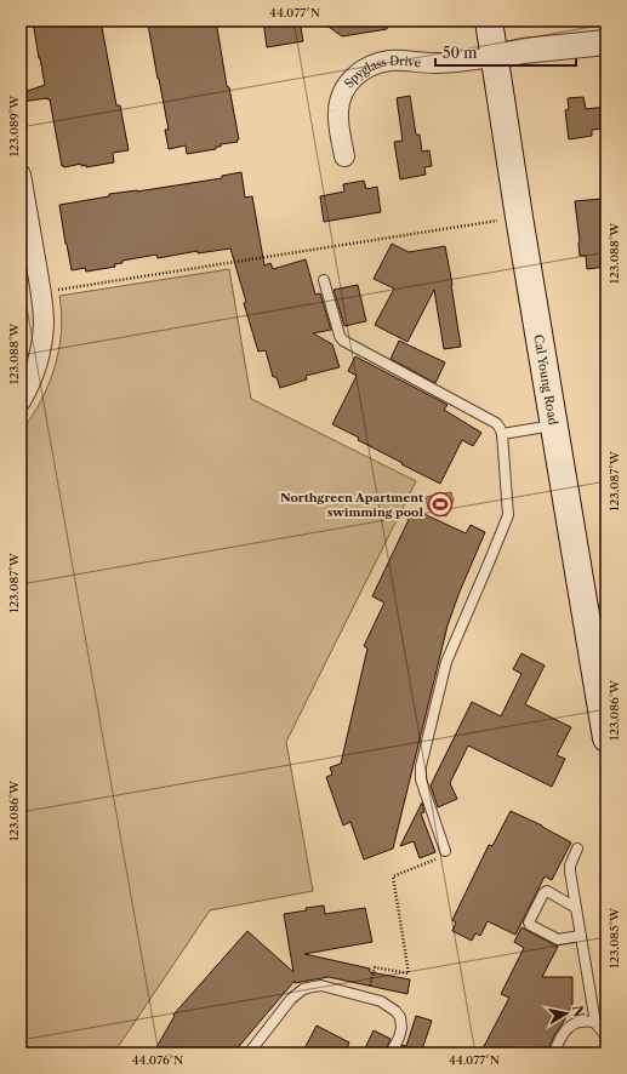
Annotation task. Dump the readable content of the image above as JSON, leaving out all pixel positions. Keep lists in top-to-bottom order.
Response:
{
  "streets": {
    "main road": ["Cal Young Road"],
    "street": ["Spyglass Drive"]
  },
  "crossings": [
    ["Spyglass Drive", "Cal Young Road"]
  ],
  "places": {
    "sports": ["Northgreen Apartment swimming pool"]
  },
  "scale_bar": "50 m",
  "north": "right",
  "coordinates": [
    "44.077°N",
    "123.089°W",
    "123.088°W",
    "123.087°W",
    "123.086°W",
    "123.085°W",
    "44.076°N"
  ]
}
